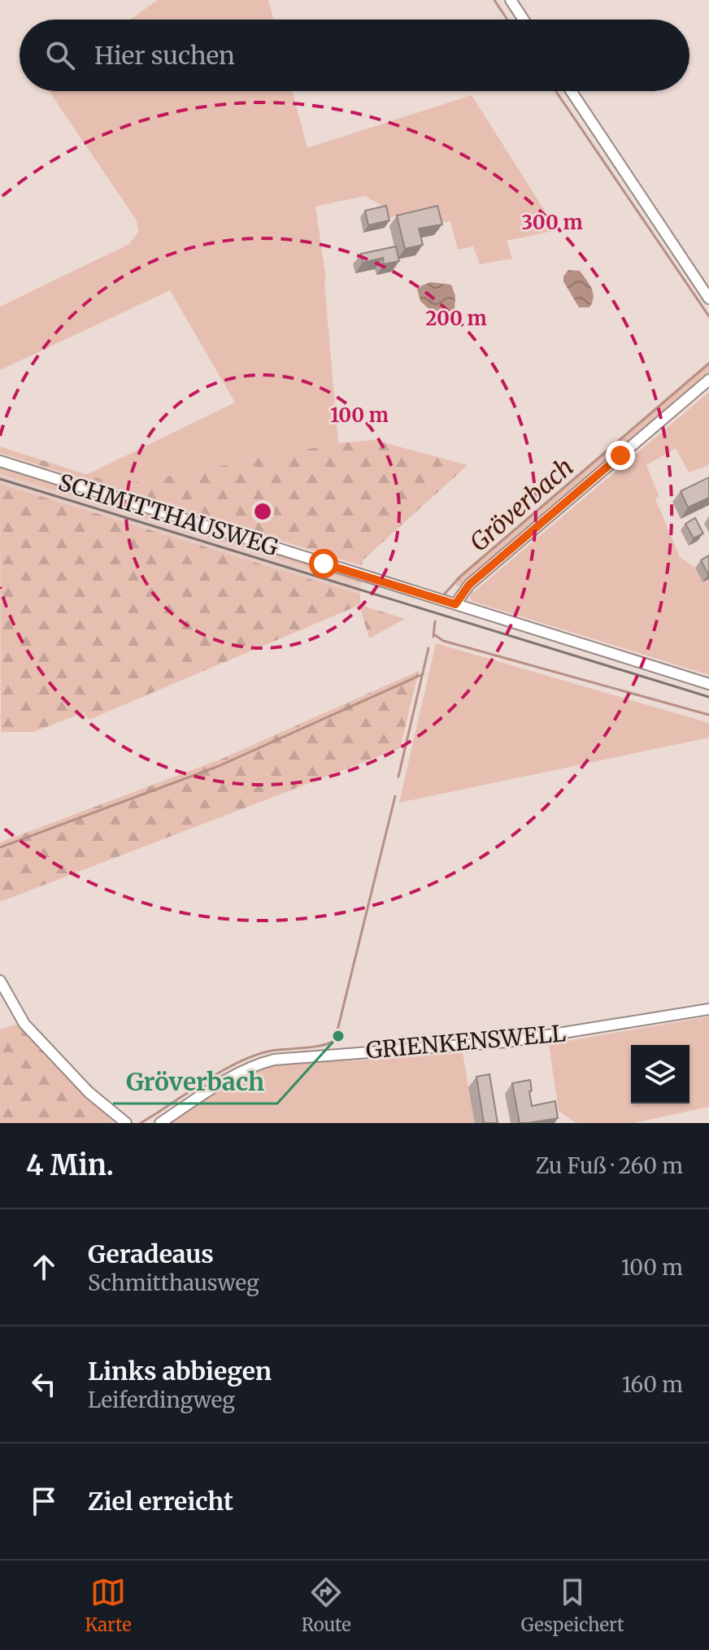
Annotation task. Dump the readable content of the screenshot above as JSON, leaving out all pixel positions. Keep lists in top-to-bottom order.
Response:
{
  "streets": {
    "street": ["SCHMITTHAUSWEG", "GRIENKENSWELL"]
  },
  "water": ["Gröverbach"],
  "places": ["Gröverbach"],
  "page": {
    "search": "Hier suchen",
    "heading": ["4 Min.", "Zu Fuß · 260 m"],
    "list": [
      ["Geradeaus", "Schmitthausweg", "100 m"],
      ["Links abbiegen", "Leiferdingweg", "160 m"],
      "Ziel erreicht"
    ],
    "nav": ["Karte", "Route", "Gespeichert"]
  },
  "rings": ["300 m", "200 m", "100 m"]
}
